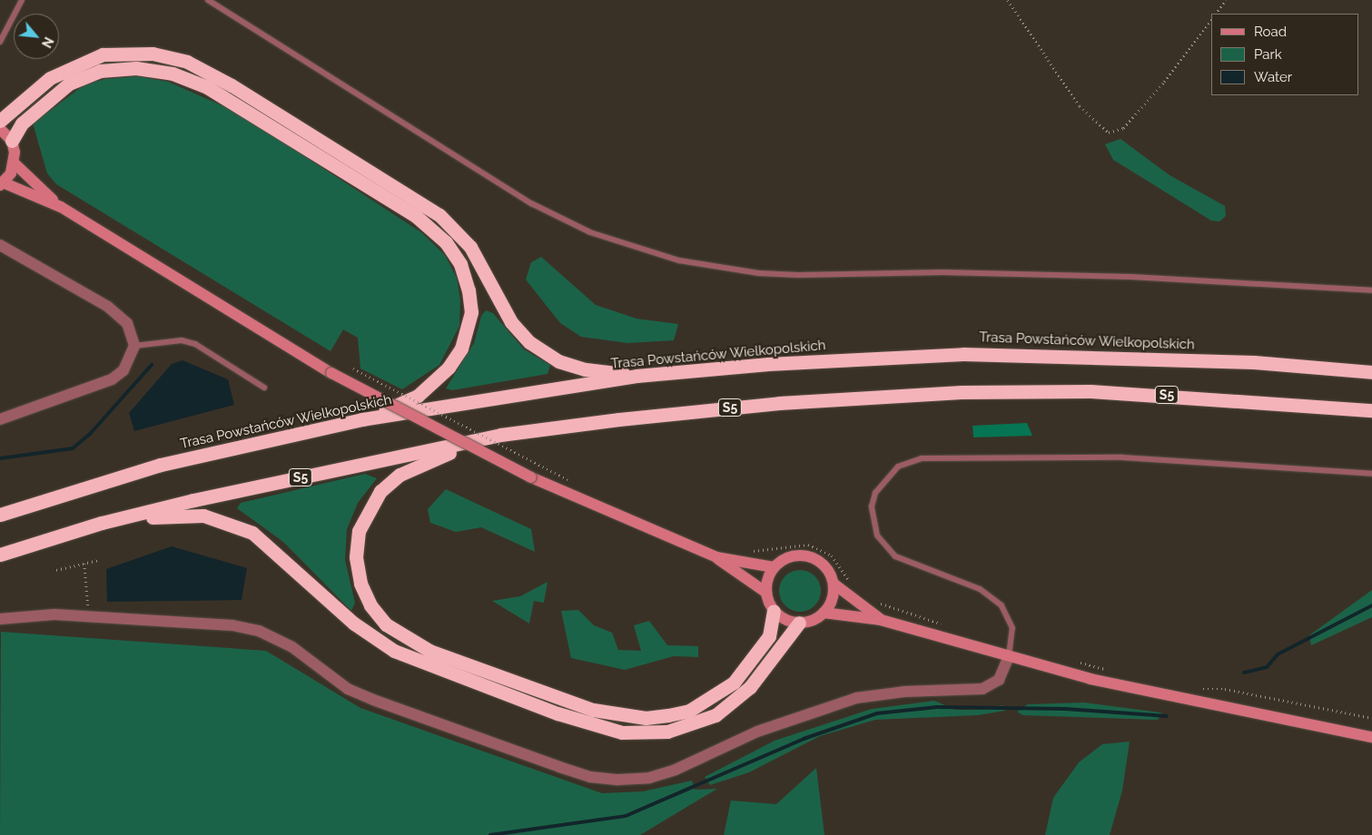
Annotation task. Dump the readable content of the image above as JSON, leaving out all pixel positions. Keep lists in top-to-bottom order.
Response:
{
  "streets": {
    "highway": ["Trasa Powstańców Wielkopolskich", "S5"]
  },
  "legend": ["Road", "Park", "Water"],
  "north": "bottom right"
}
